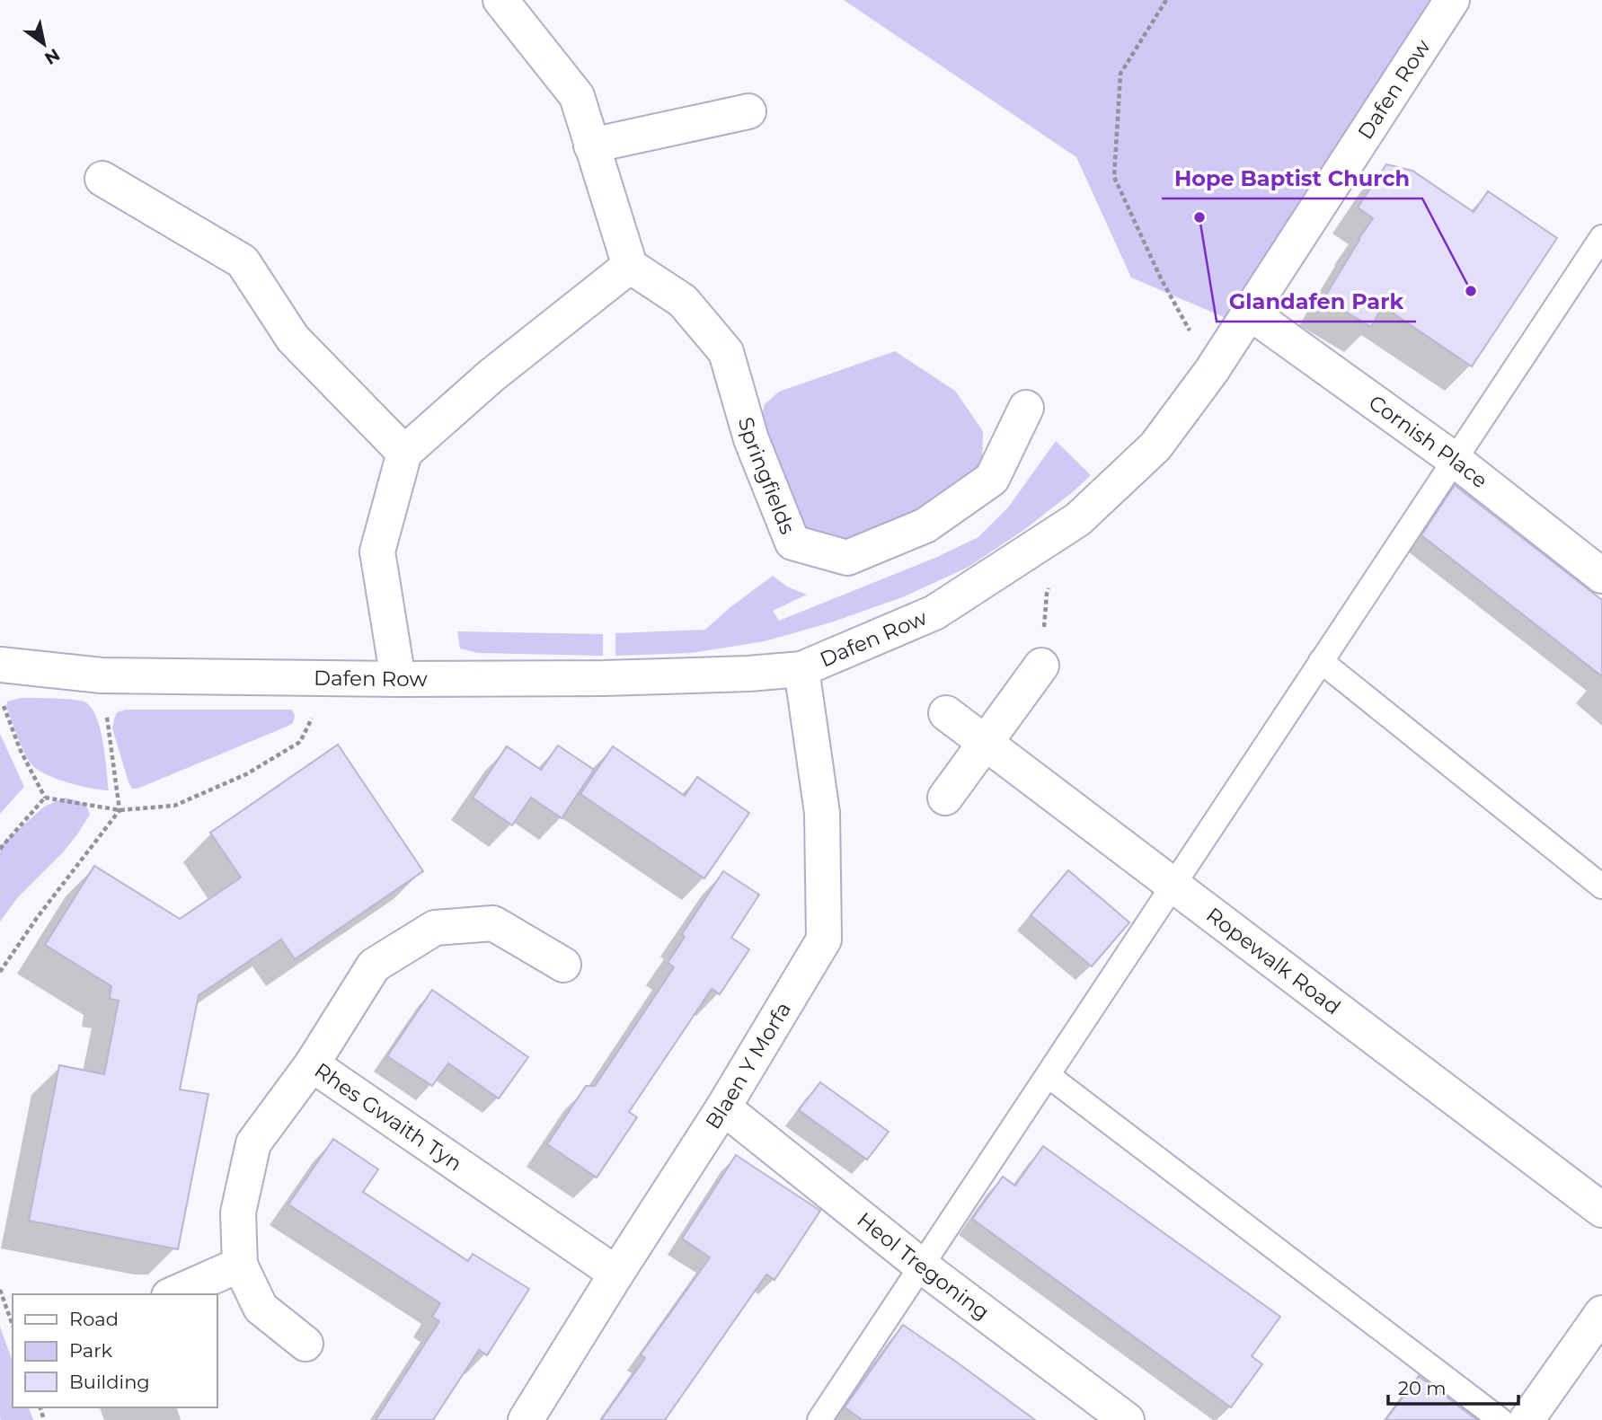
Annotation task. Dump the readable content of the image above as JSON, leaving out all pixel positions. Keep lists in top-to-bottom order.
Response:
{
  "streets": {
    "street": [
      "Dafen Row",
      "Cornish Place",
      "Springfields",
      "Ropewalk Road",
      "Blaen Y Morfa",
      "Rhes Gwaith Tyn",
      "Heol Tregoning"
    ]
  },
  "crossings": [
    ["Dafen Row", "Cornish Place"],
    ["Dafen Row", "Blaen Y Morfa"],
    ["Blaen Y Morfa", "Rhes Gwaith Tyn"],
    ["Blaen Y Morfa", "Heol Tregoning"]
  ],
  "places": ["Glandafen Park", "Hope Baptist Church"],
  "legend": ["Road", "Park", "Building"],
  "scale_bar": "20 m",
  "north": "bottom right"
}
